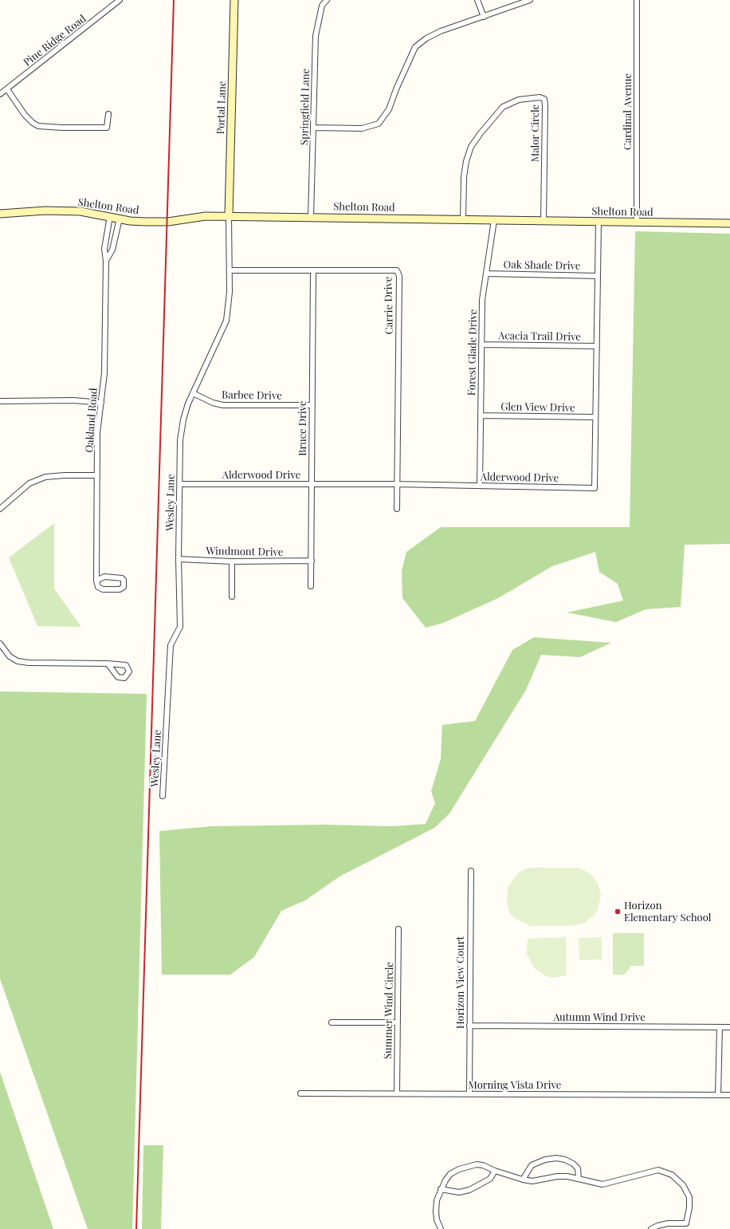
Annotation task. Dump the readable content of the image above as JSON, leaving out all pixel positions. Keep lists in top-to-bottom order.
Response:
{
  "streets": {
    "street": [
      "Pine Ridge Road",
      "Springfield Lane",
      "Portal Lane",
      "Cardinal Avenue",
      "Malor Circle",
      "Shelton Road",
      "Oak Shade Drive",
      "Carrie Drive",
      "Acacia Trail Drive",
      "Forest Glade Drive",
      "Barbee Drive",
      "Glen View Drive",
      "Oakland Road",
      "Bruce Drive",
      "Alderwood Drive",
      "Wesley Lane",
      "Windmont Drive",
      "Horizon View Court",
      "Summer Wind Circle",
      "Autumn Wind Drive",
      "Morning Vista Drive"
    ]
  },
  "crossings": [
    ["Springfield Lane", "Shelton Road"],
    ["Portal Lane", "Shelton Road"],
    ["Portal Lane", "Wesley Lane"],
    ["Cardinal Avenue", "Shelton Road"],
    ["Malor Circle", "Shelton Road"],
    ["Shelton Road", "Forest Glade Drive"],
    ["Shelton Road", "Oakland Road"],
    ["Shelton Road", "Alderwood Drive"],
    ["Shelton Road", "Wesley Lane"],
    ["Oak Shade Drive", "Forest Glade Drive"],
    ["Oak Shade Drive", "Alderwood Drive"],
    ["Carrie Drive", "Bruce Drive"],
    ["Carrie Drive", "Alderwood Drive"],
    ["Carrie Drive", "Wesley Lane"],
    ["Acacia Trail Drive", "Forest Glade Drive"],
    ["Acacia Trail Drive", "Alderwood Drive"],
    ["Forest Glade Drive", "Glen View Drive"],
    ["Forest Glade Drive", "Alderwood Drive"],
    ["Barbee Drive", "Bruce Drive"],
    ["Barbee Drive", "Wesley Lane"],
    ["Glen View Drive", "Alderwood Drive"],
    ["Bruce Drive", "Alderwood Drive"],
    ["Bruce Drive", "Windmont Drive"],
    ["Alderwood Drive", "Wesley Lane"],
    ["Wesley Lane", "Windmont Drive"],
    ["Horizon View Court", "Autumn Wind Drive"],
    ["Horizon View Court", "Morning Vista Drive"],
    ["Summer Wind Circle", "Morning Vista Drive"]
  ],
  "places": ["Horizon Elementary School"]
}
